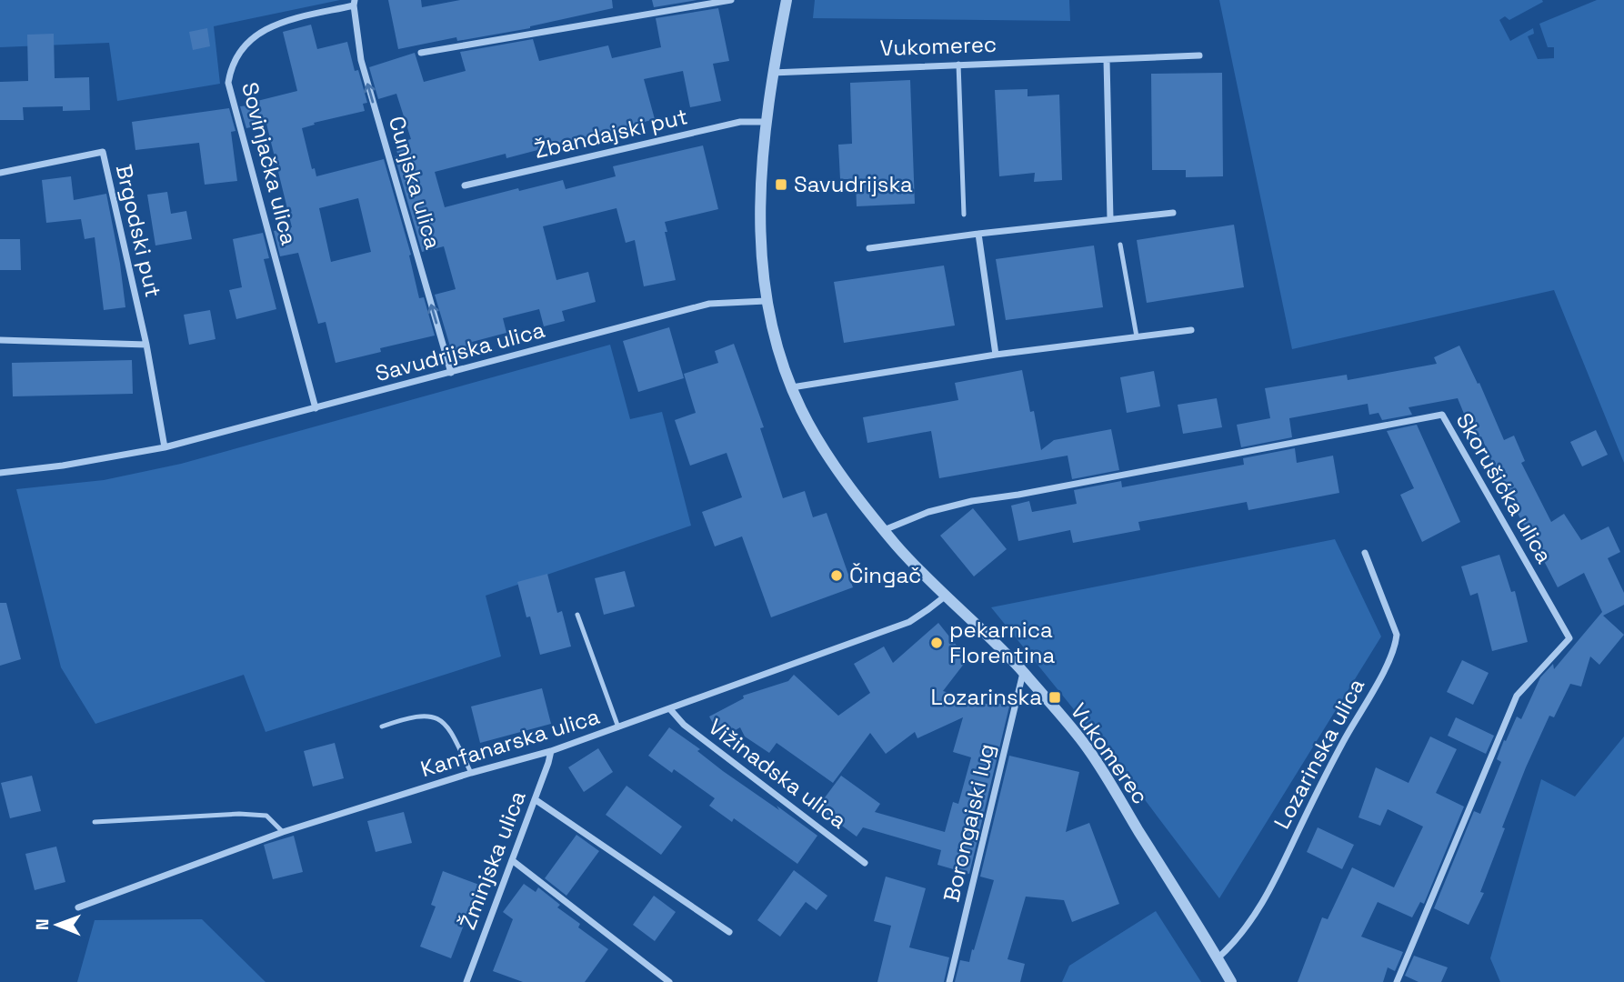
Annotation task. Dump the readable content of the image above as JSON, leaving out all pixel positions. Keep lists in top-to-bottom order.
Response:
{
  "streets": {
    "street": [
      "Vukomerec",
      "Žbandajski put",
      "Sovinjačka ulica",
      "Cunjska ulica",
      "Brgodski put",
      "Savudrijska ulica",
      "Skorušićka ulica",
      "Kanfanarska ulica",
      "Lozarinska ulica",
      "Vižinadska ulica",
      "Borongajski lug",
      "Žminjska ulica"
    ]
  },
  "crossings": [
    ["Vukomerec", "Žbandajski put"],
    ["Vukomerec", "Savudrijska ulica"],
    ["Vukomerec", "Skorušićka ulica"],
    ["Vukomerec", "Kanfanarska ulica"],
    ["Vukomerec", "Lozarinska ulica"],
    ["Vukomerec", "Borongajski lug"],
    ["Sovinjačka ulica", "Cunjska ulica"],
    ["Sovinjačka ulica", "Savudrijska ulica"],
    ["Cunjska ulica", "Savudrijska ulica"],
    ["Kanfanarska ulica", "Vižinadska ulica"],
    ["Kanfanarska ulica", "Žminjska ulica"]
  ],
  "one_way": ["Cunjska ulica"],
  "places": {
    "transit": ["Savudrijska", "Lozarinska"],
    "other": ["Čingač", "pekarnica Florentina"]
  },
  "north": "left"
}
